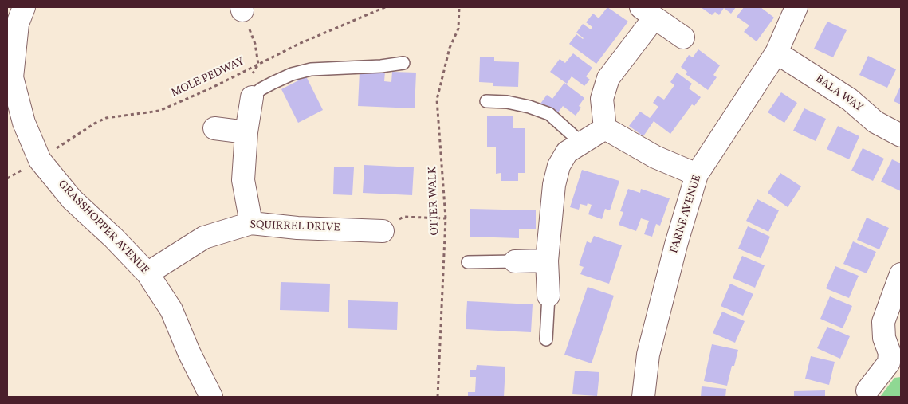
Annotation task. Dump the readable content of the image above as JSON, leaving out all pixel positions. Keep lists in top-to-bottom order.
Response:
{
  "streets": {
    "street": [
      "BALA WAY",
      "FARNE AVENUE",
      "SQUIRREL DRIVE",
      "GRASSHOPPER AVENUE"
    ],
    "path": ["MOLE PEDWAY", "OTTER WALK"]
  },
  "crossings": [
    ["MOLE PEDWAY", "GRASSHOPPER AVENUE"],
    ["BALA WAY", "FARNE AVENUE"],
    ["SQUIRREL DRIVE", "GRASSHOPPER AVENUE"]
  ]
}
